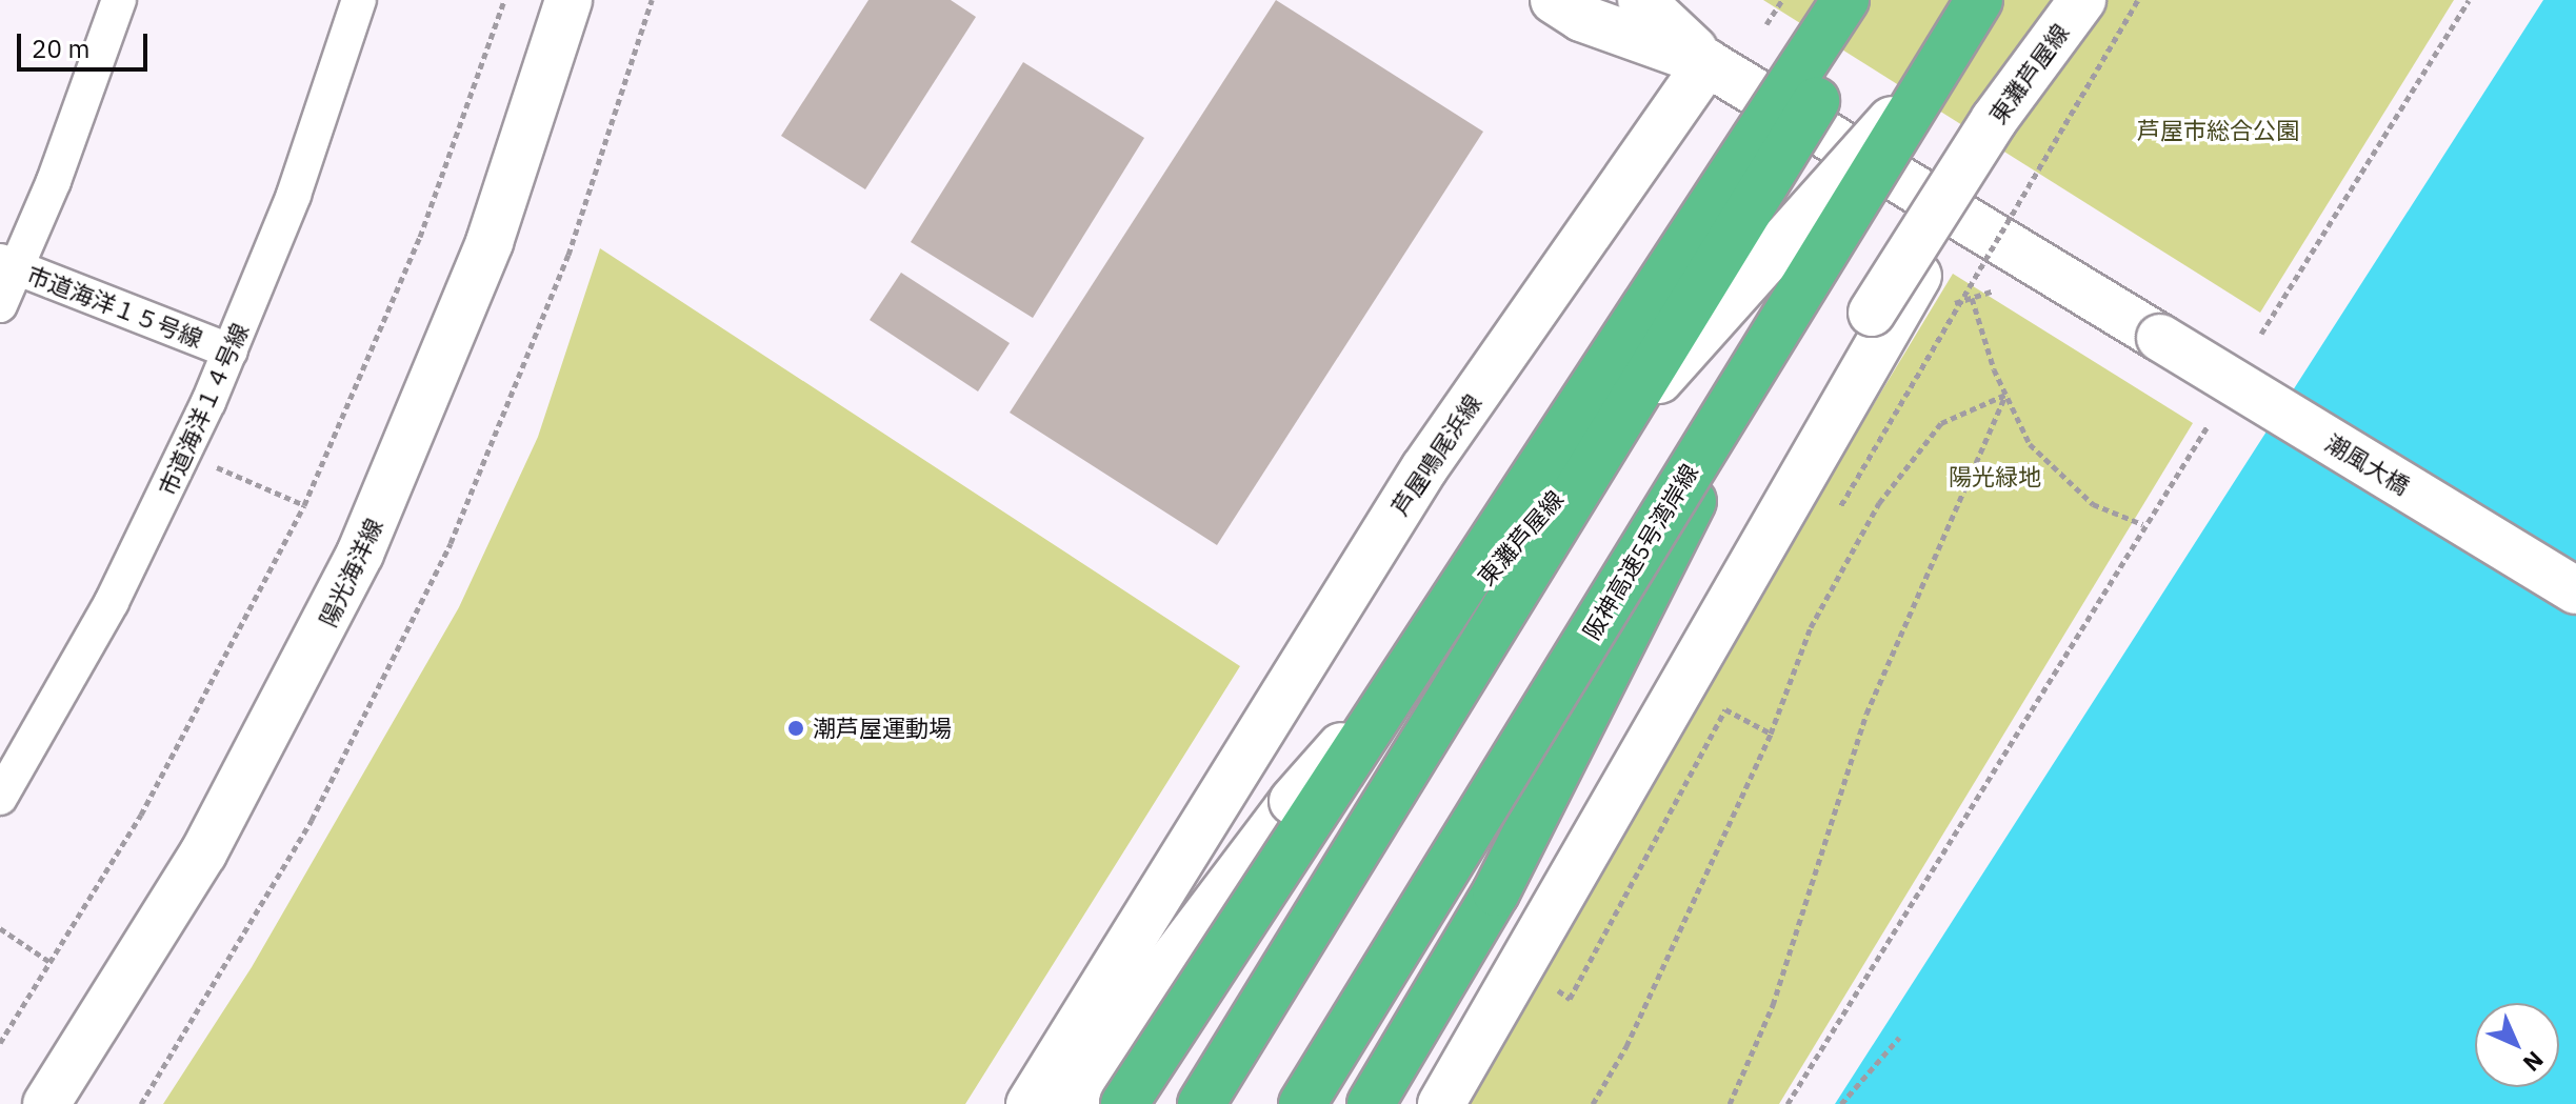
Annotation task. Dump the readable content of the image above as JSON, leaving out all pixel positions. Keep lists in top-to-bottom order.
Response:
{
  "streets": {
    "highway": ["阪神高速5号湾岸線"],
    "main road": [
      "東灘芦屋線",
      "芦屋鳴尾浜線",
      "潮風大橋",
      "陽光海洋線"
    ],
    "street": ["市道海洋１５号線", "市道海洋１４号線"]
  },
  "crossings": [
    ["市道海洋１５号線", "市道海洋１４号線"]
  ],
  "parks": ["芦屋市総合公園", "陽光緑地"],
  "places": ["潮芦屋運動場"],
  "scale_bar": "20 m",
  "north": "bottom right"
}
